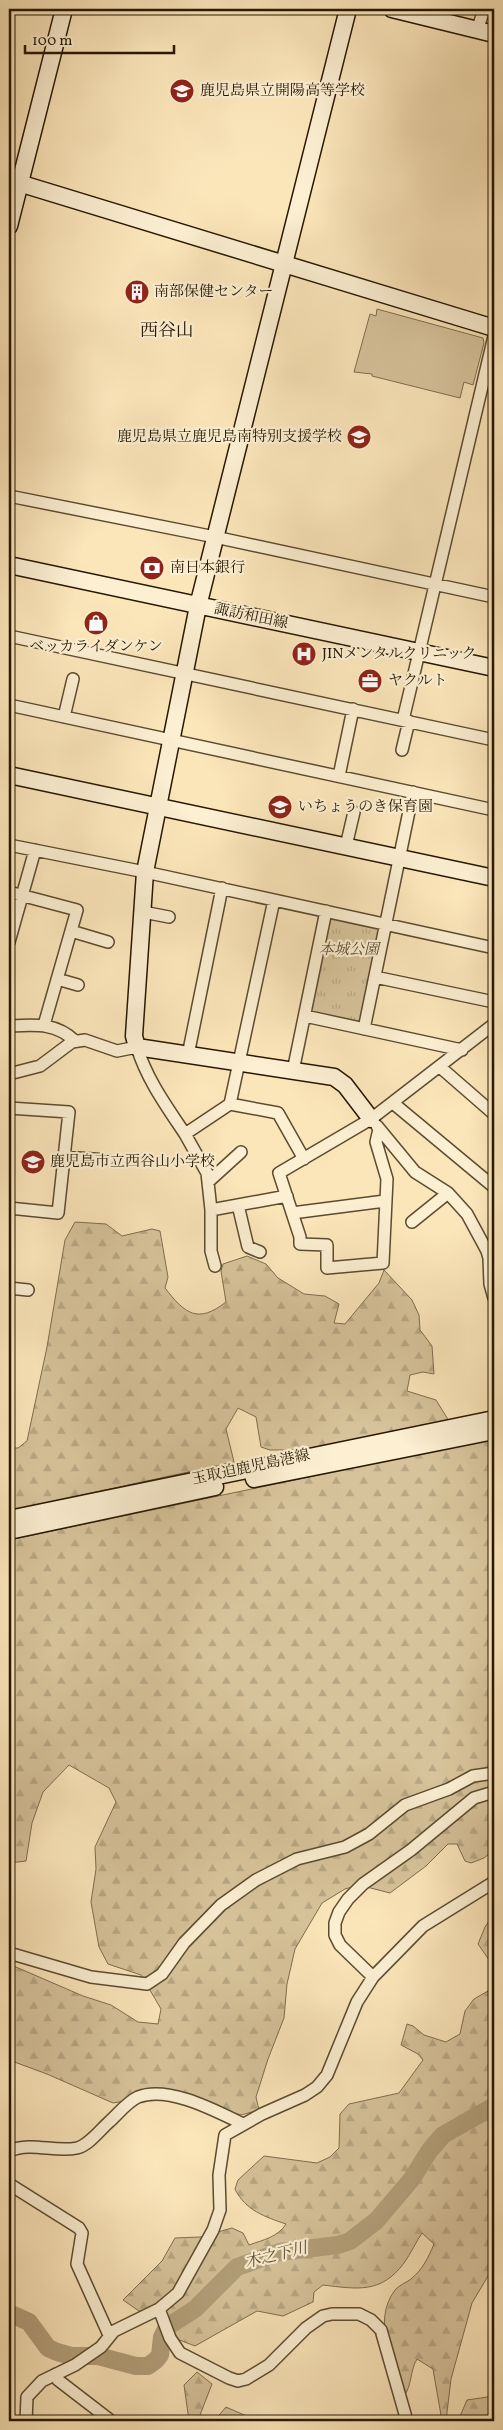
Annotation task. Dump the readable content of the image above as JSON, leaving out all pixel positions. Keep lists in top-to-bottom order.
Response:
{
  "streets": {
    "street": ["諏訪和田線", "玉取迫鹿児島港線"]
  },
  "districts": ["西谷山"],
  "water": ["木之下川"],
  "parks": ["本城公園"],
  "places": {
    "school or university": [
      "鹿児島県立開陽高等学校",
      "鹿児島県立鹿児島南特別支援学校",
      "いちょうのき保育園",
      "鹿児島市立西谷山小学校"
    ],
    "building": ["南部保健センター"],
    "bank": ["南日本銀行"],
    "shop": ["ベッカライダンケン"],
    "hospital": ["JINメンタルクリニック"],
    "office": ["ヤクルト"]
  },
  "scale_bar": "100 m"
}
